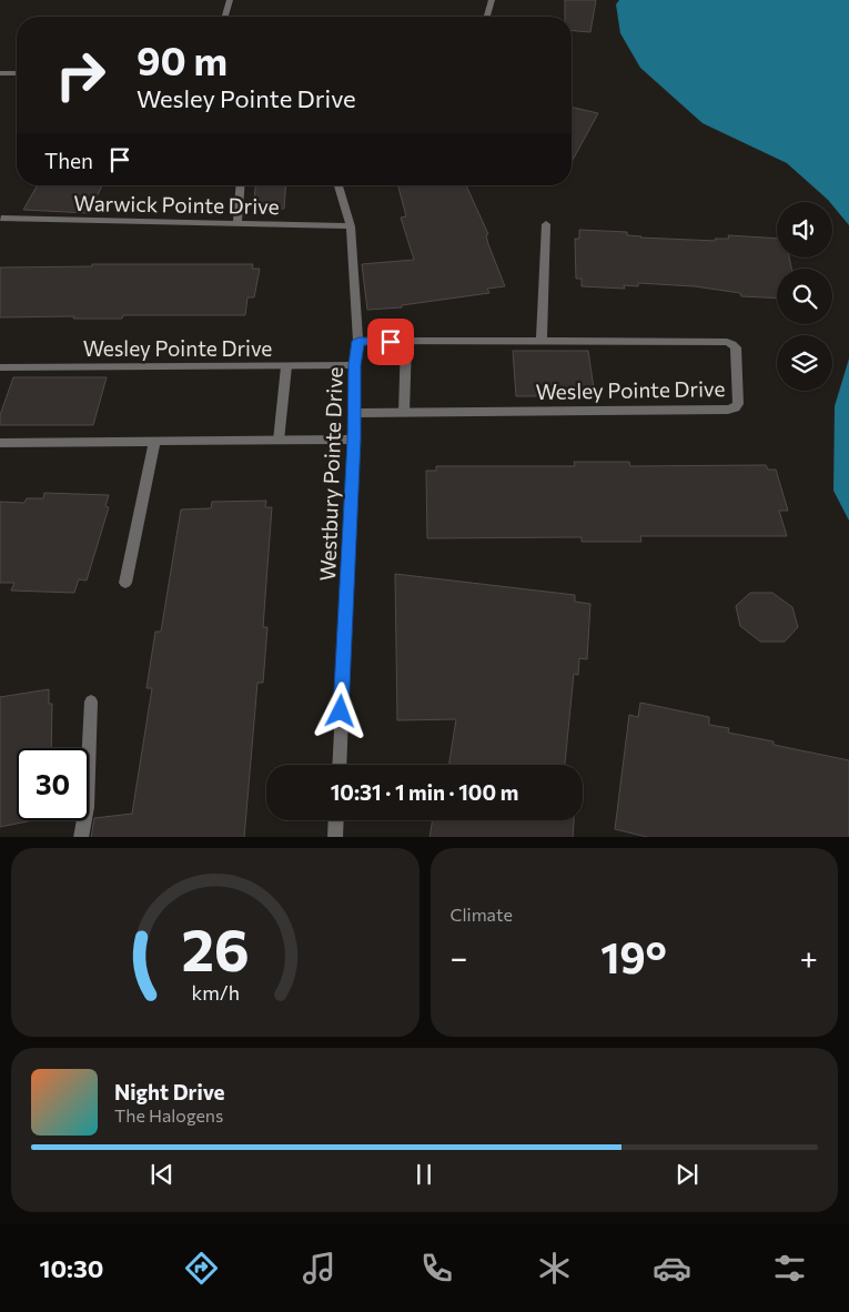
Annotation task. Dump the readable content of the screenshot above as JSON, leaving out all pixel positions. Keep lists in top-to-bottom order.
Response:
{
  "streets": {
    "street": ["Warwick Pointe Drive", "Wesley Pointe Drive", "Westbury Pointe Drive"]
  },
  "crossings": [
    ["Warwick Pointe Drive", "Westbury Pointe Drive"],
    ["Wesley Pointe Drive", "Westbury Pointe Drive"]
  ],
  "page": {
    "turn": ["90 m", "Wesley Pointe Drive"],
    "then": "Then",
    "limit": "30",
    "trip": "10:31 · 1 min · 100 m",
    "tile": "Climate",
    "heat": ["−", "19°", "+"],
    "song": ["Night Drive", "The Halogens"],
    "tabs": "10:30",
    "gauge": ["26", "km/h"]
  }
}
